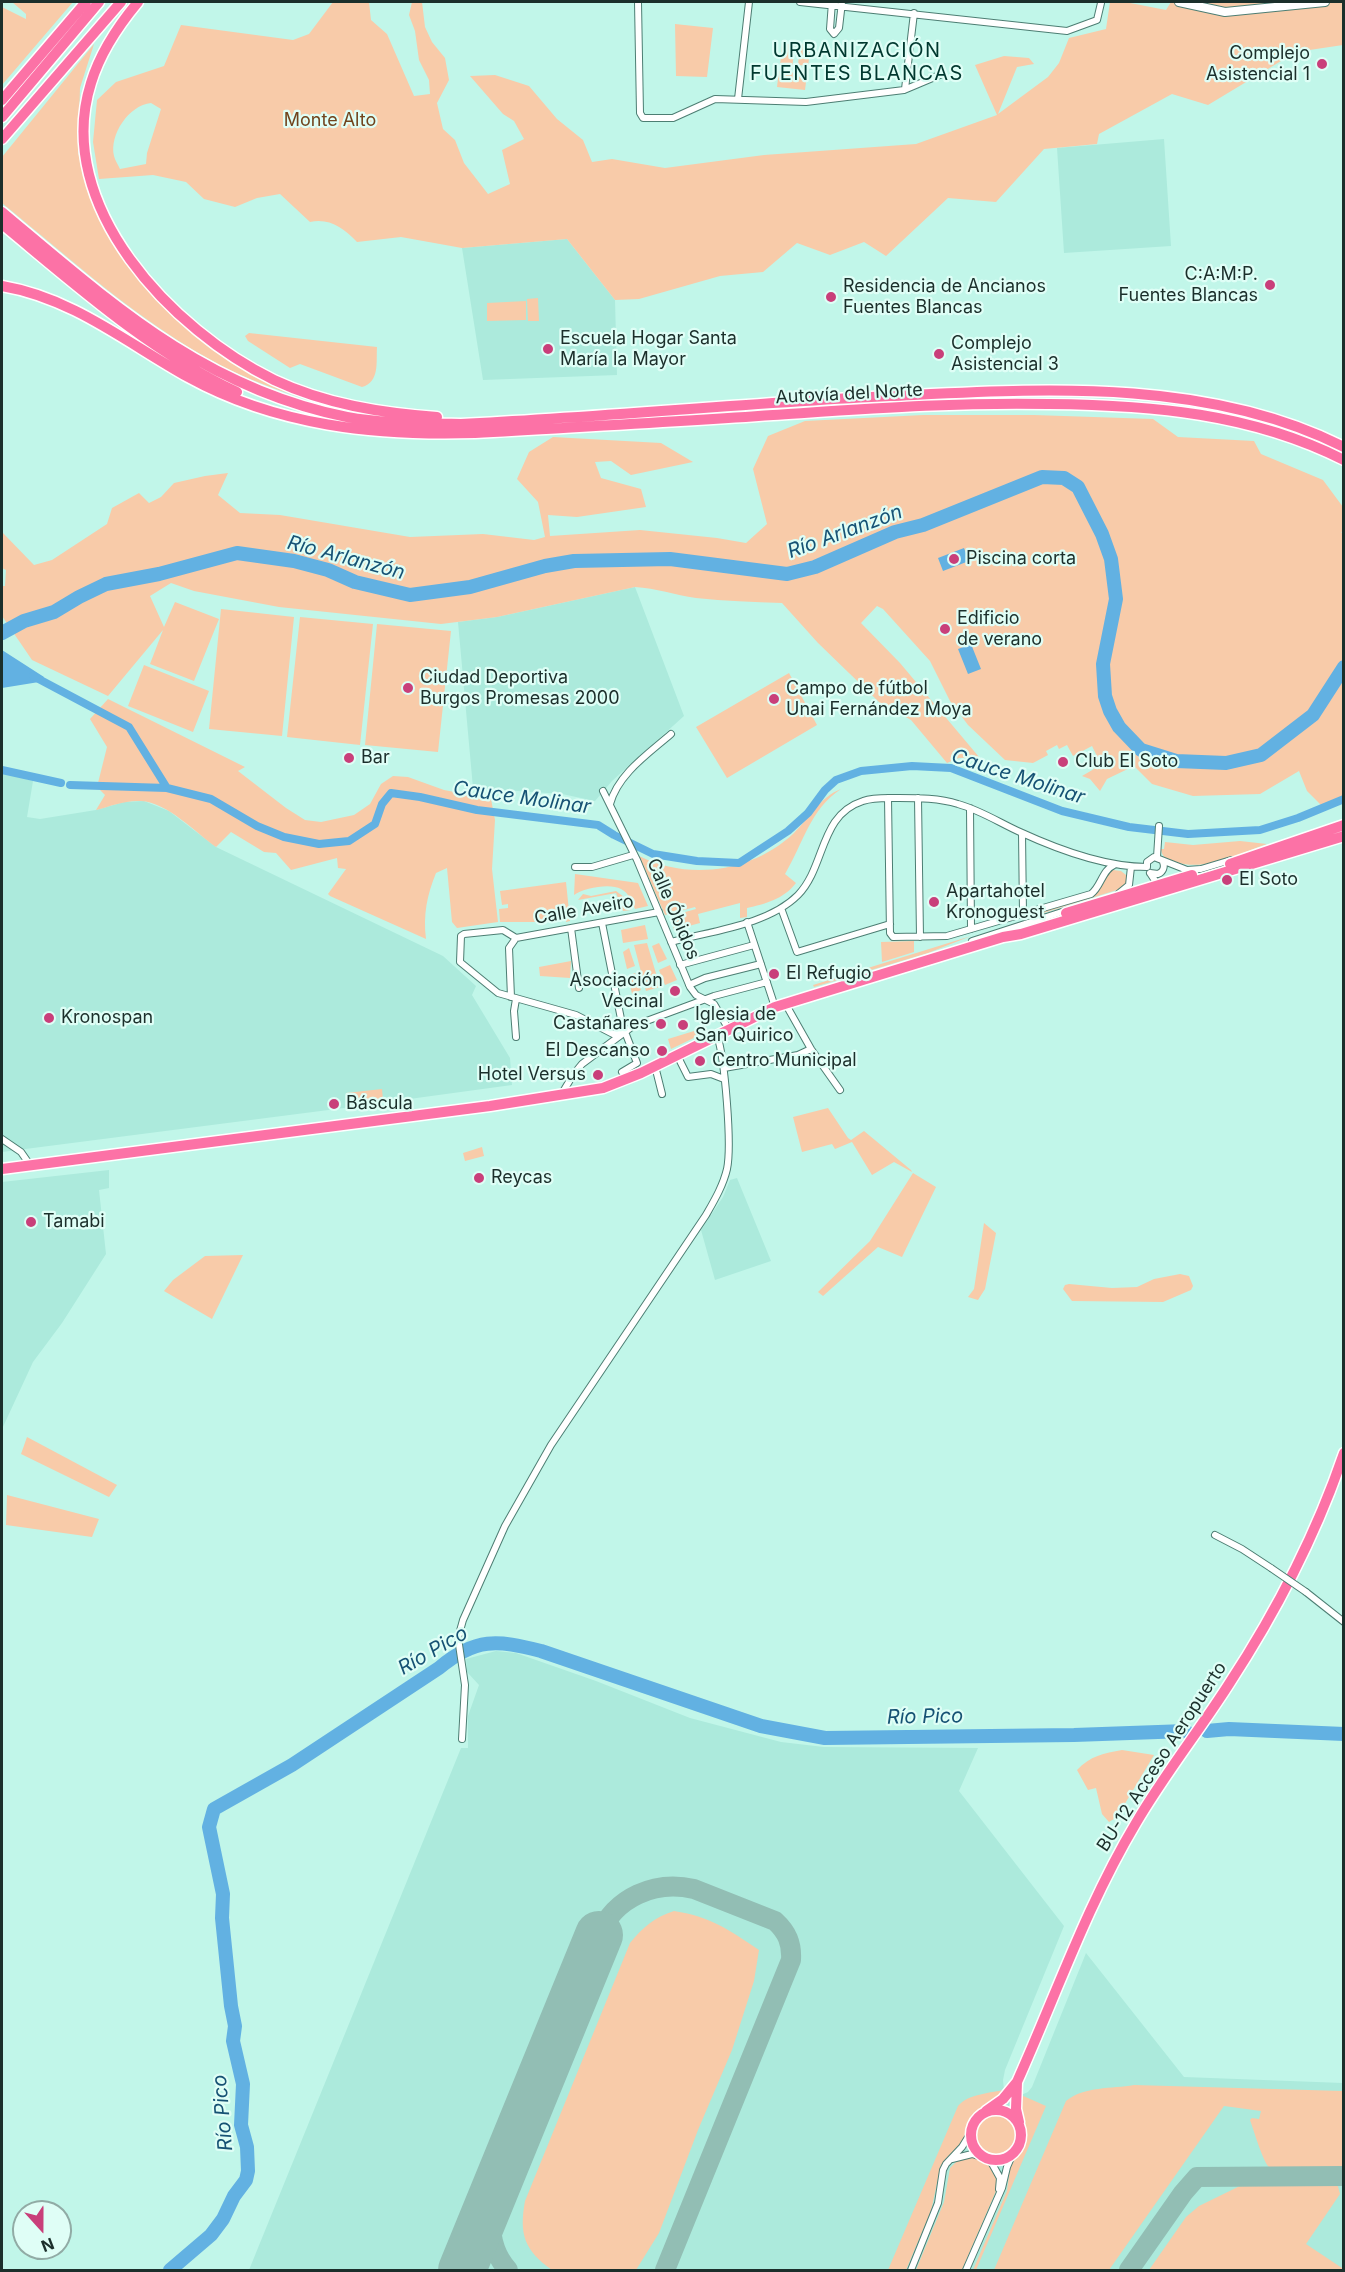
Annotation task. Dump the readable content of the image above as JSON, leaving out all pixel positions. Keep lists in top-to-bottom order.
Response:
{
  "streets": {
    "highway": ["Autovía del Norte", "BU-12 Acceso Aeropuerto"],
    "street": ["Calle Óbidos", "Calle Aveiro"]
  },
  "crossings": [
    ["Calle Óbidos", "Calle Aveiro"]
  ],
  "districts": ["URBANIZACIÓN FUENTES BLANCAS"],
  "water": ["Río Arlanzón", "Cauce Molinar", "Río Pico"],
  "parks": ["Monte Alto"],
  "places": [
    "Complejo Asistencial 1",
    "C:A:M:P. Fuentes Blancas",
    "Residencia de Ancianos Fuentes Blancas",
    "Escuela Hogar Santa María la Mayor",
    "Complejo Asistencial 3",
    "Piscina corta",
    "Edificio de verano",
    "Ciudad Deportiva Burgos Promesas 2000",
    "Campo de fútbol Unai Fernández Moya",
    "Bar",
    "Club El Soto",
    "El Soto",
    "Apartahotel Kronoguest",
    "El Refugio",
    "Asociación Vecinal",
    "Kronospan",
    "Castañares",
    "Iglesia de San Quirico",
    "El Descanso",
    "Centro Municipal",
    "Hotel Versus",
    "Báscula",
    "Reycas",
    "Tamabi"
  ],
  "north": "bottom"
}
